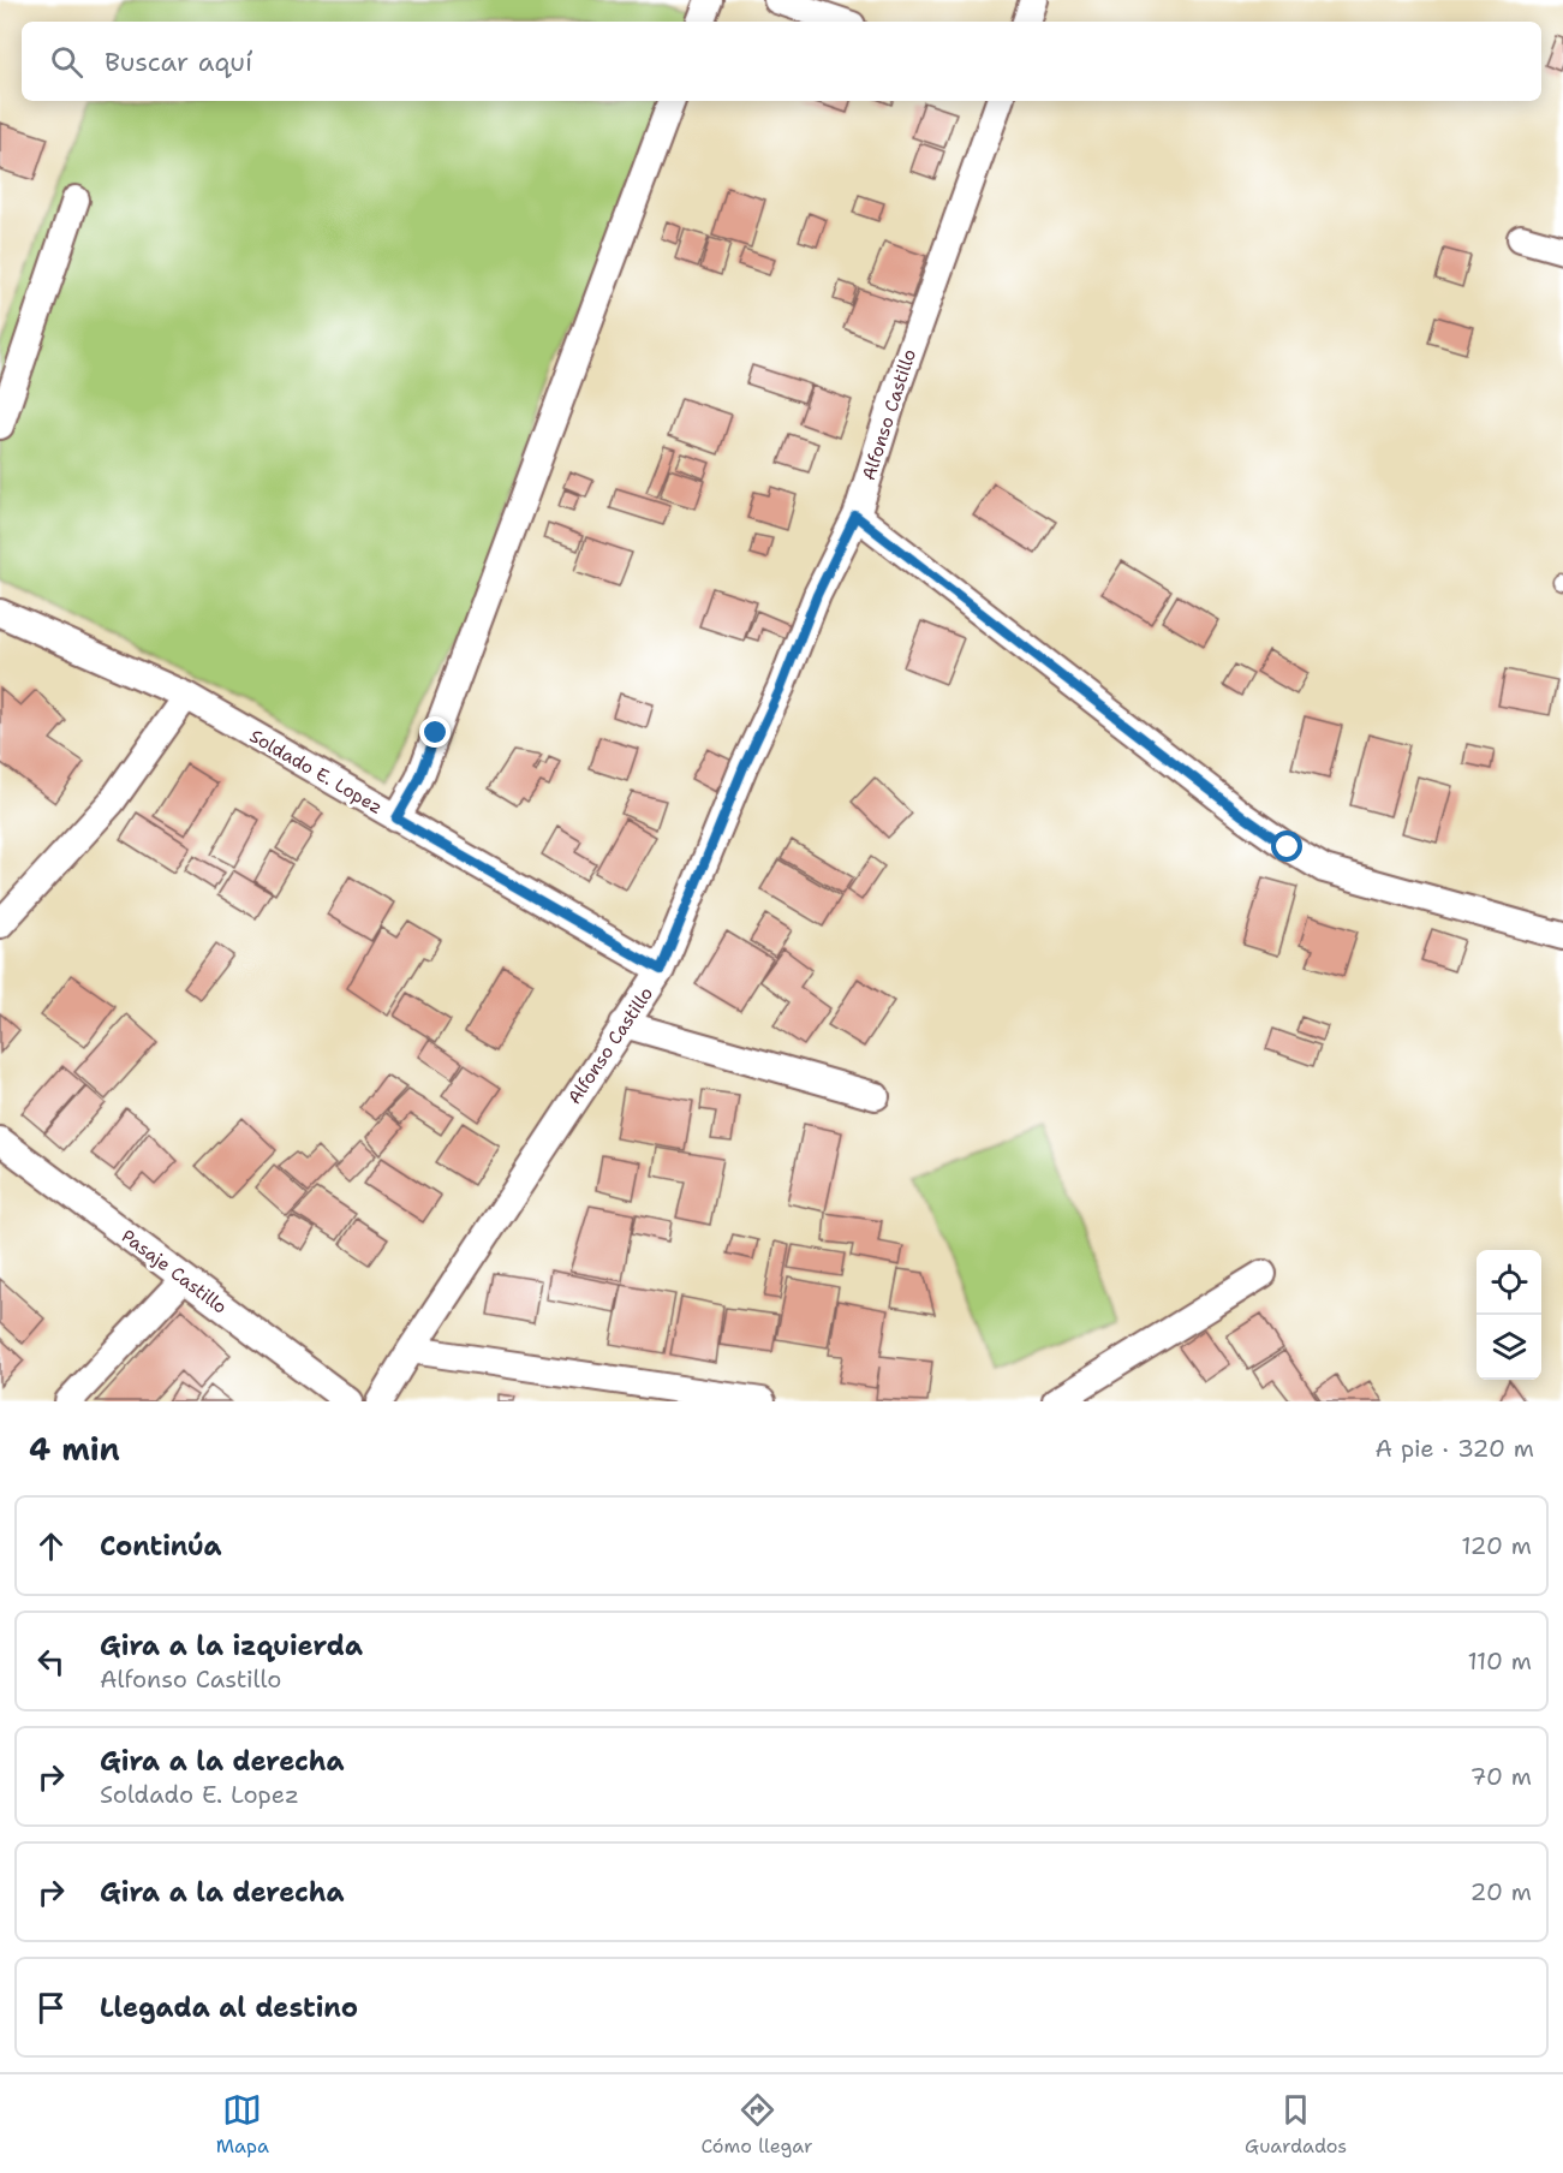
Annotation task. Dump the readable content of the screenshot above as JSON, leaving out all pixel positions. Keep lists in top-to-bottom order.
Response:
{
  "streets": {
    "street": ["Alfonso Castillo", "Soldado E. Lopez", "Pasaje Castillo"]
  },
  "crossings": [
    ["Alfonso Castillo", "Soldado E. Lopez"]
  ],
  "page": {
    "search": "Buscar aquí",
    "heading": ["4 min", "A pie · 320 m"],
    "list": [
      ["Continúa", "120 m"],
      ["Gira a la izquierda", "Alfonso Castillo", "110 m"],
      ["Gira a la derecha", "Soldado E. Lopez", "70 m"],
      ["Gira a la derecha", "20 m"],
      "Llegada al destino"
    ],
    "nav": ["Mapa", "Cómo llegar", "Guardados"]
  }
}
